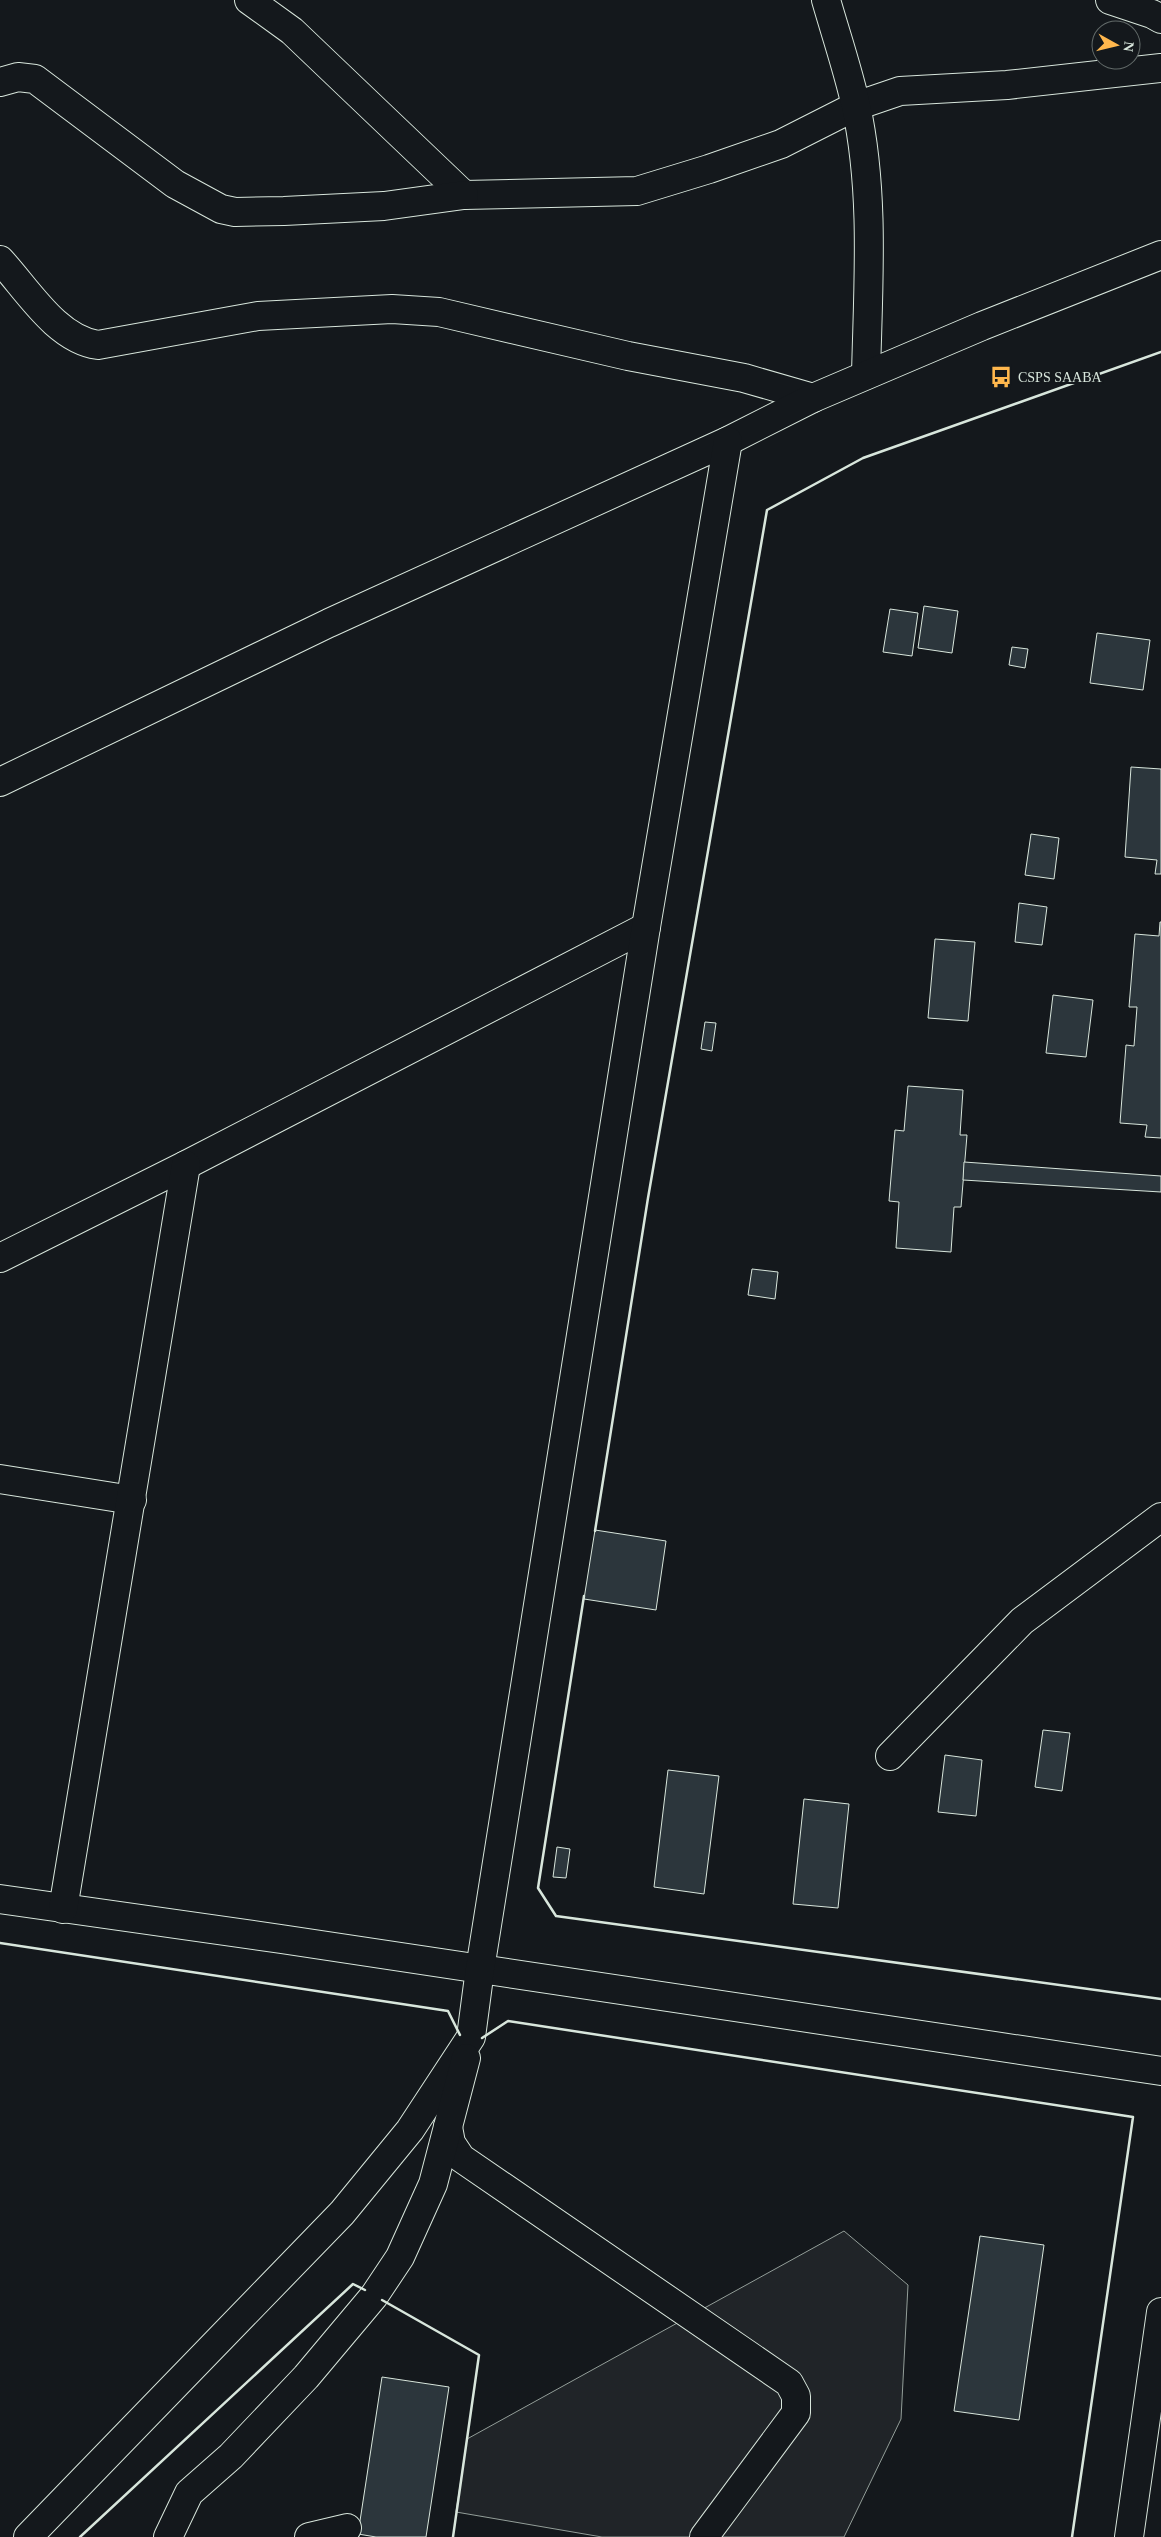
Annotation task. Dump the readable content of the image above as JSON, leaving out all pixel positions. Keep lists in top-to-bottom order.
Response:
{
  "places": {
    "bus stop": ["CSPS SAABA"]
  },
  "north": "right"
}
